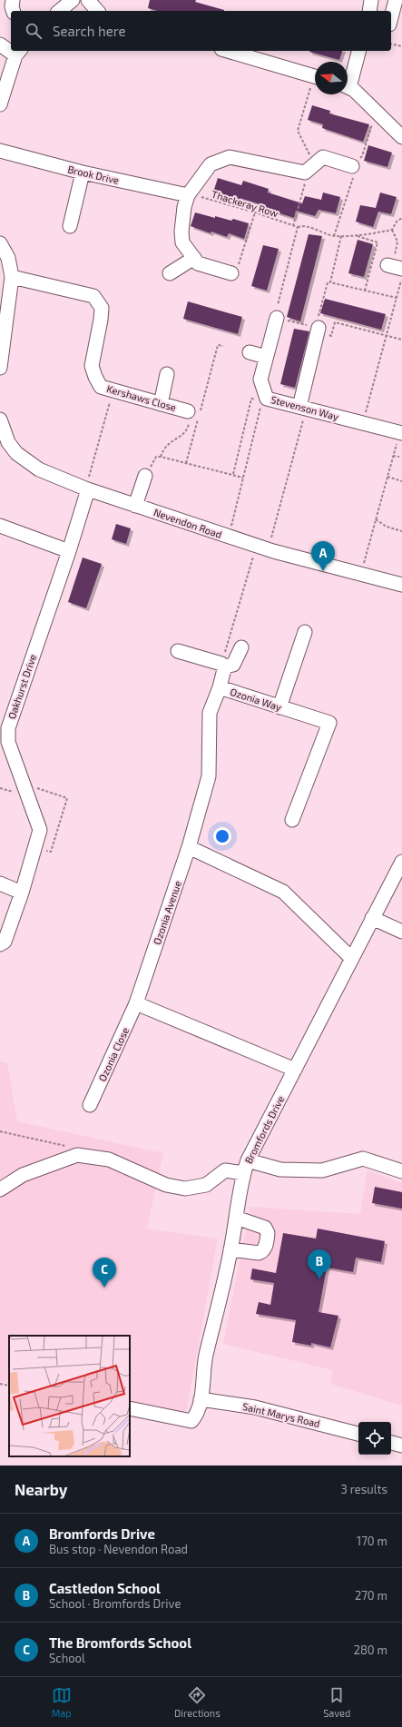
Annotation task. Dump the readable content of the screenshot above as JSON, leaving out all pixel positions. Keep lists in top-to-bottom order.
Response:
{
  "streets": {
    "street": [
      "Brook Drive",
      "Kershaws Close",
      "Stevenson Way",
      "Nevendon Road",
      "Oakhurst Drive",
      "Ozonia Way",
      "Ozonia Avenue",
      "Ozonia Close",
      "Bromfords Drive",
      "Saint Marys Road"
    ],
    "path": ["Thackeray Row"]
  },
  "crossings": [
    ["Brook Drive", "Thackeray Row"],
    ["Nevendon Road", "Oakhurst Drive"],
    ["Ozonia Way", "Ozonia Avenue"],
    ["Ozonia Avenue", "Ozonia Close"],
    ["Bromfords Drive", "Saint Marys Road"]
  ],
  "north": "left",
  "page": {
    "search": "Search here",
    "pins": ["A", "B", "C"],
    "heading": ["Nearby", "3 results"],
    "list": [
      {
        "mark": "A",
        "name": "Bromfords Drive",
        "note": "Bus stop · Nevendon Road",
        "value": "170 m"
      },
      {
        "mark": "B",
        "name": "Castledon School",
        "note": "School · Bromfords Drive",
        "value": "270 m"
      },
      {
        "mark": "C",
        "name": "The Bromfords School",
        "note": "School",
        "value": "280 m"
      }
    ],
    "nav": ["Map", "Directions", "Saved"]
  }
}
